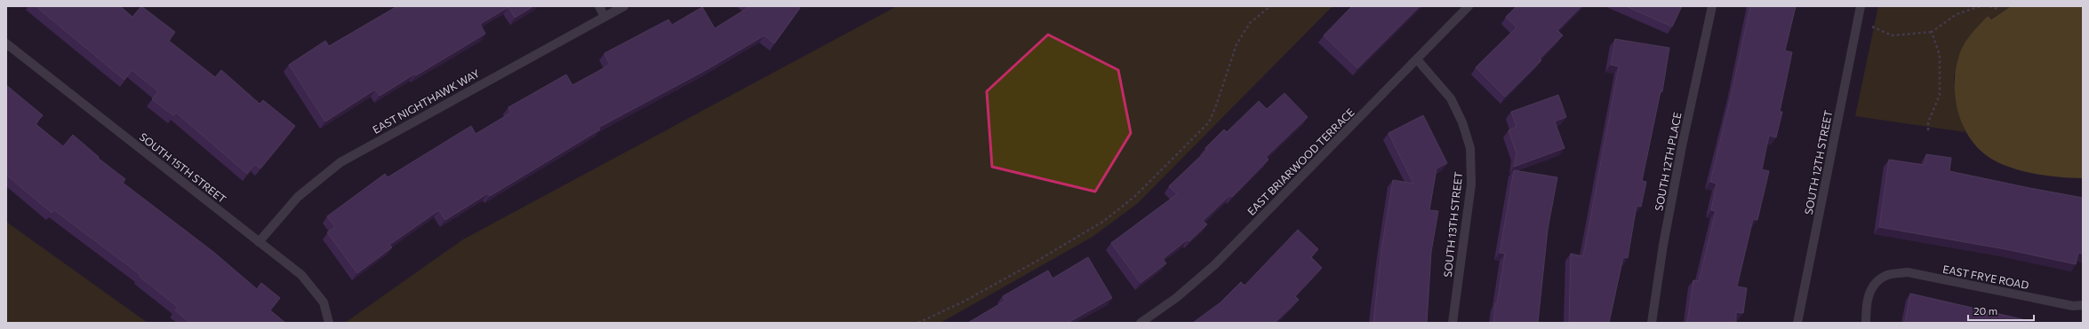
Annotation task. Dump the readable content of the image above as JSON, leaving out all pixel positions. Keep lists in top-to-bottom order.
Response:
{
  "streets": {
    "street": [
      "EAST NIGHTHAWK WAY",
      "EAST BRIARWOOD TERRACE",
      "SOUTH 12TH PLACE",
      "SOUTH 12TH STREET",
      "SOUTH 15TH STREET",
      "SOUTH 13TH STREET",
      "EAST FRYE ROAD"
    ]
  },
  "crossings": [
    ["EAST NIGHTHAWK WAY", "SOUTH 15TH STREET"],
    ["EAST BRIARWOOD TERRACE", "SOUTH 13TH STREET"]
  ],
  "scale_bar": "20 m"
}
